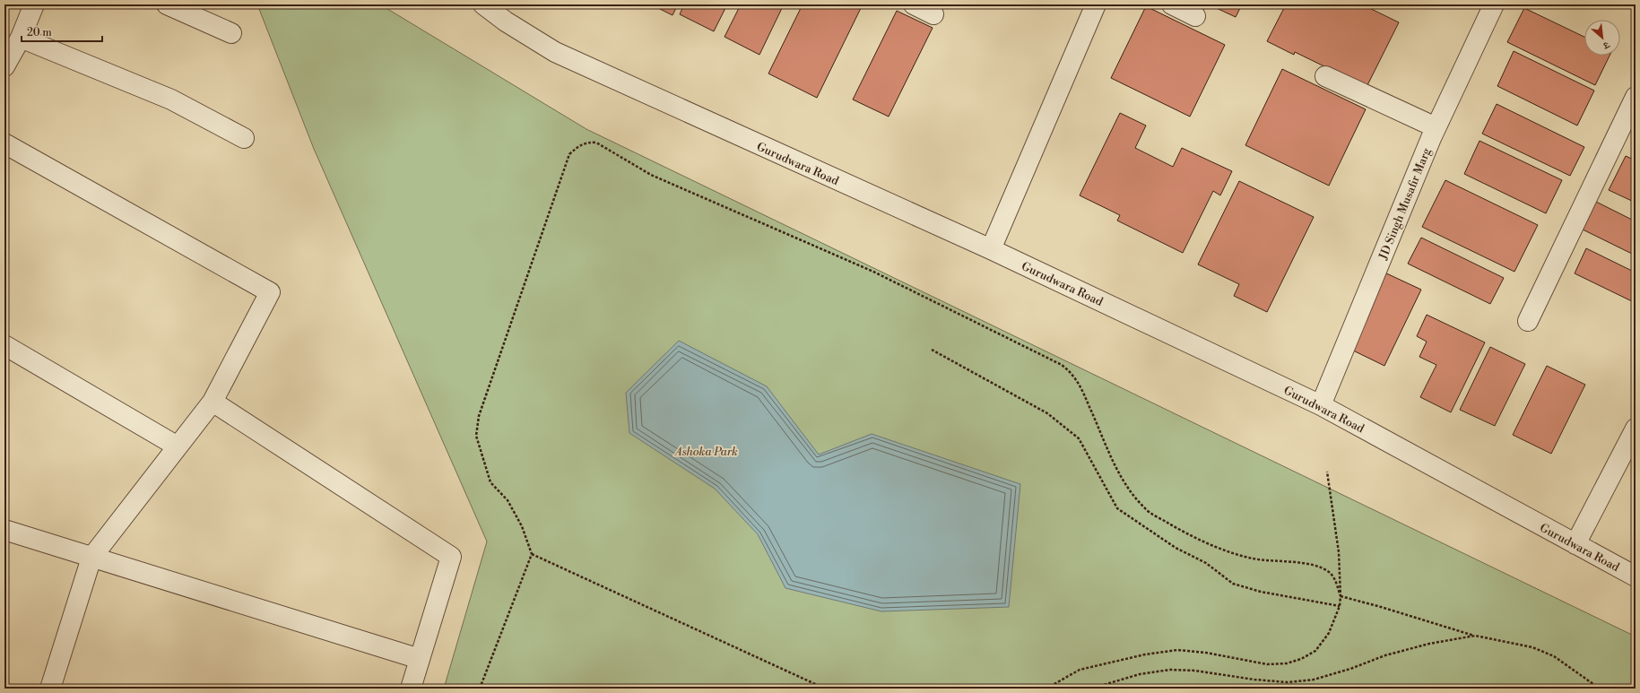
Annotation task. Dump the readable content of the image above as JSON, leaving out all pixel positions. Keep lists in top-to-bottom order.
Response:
{
  "streets": {
    "street": ["Gurudwara Road", "JD Singh Musafir Marg"]
  },
  "crossings": [
    ["Gurudwara Road", "JD Singh Musafir Marg"]
  ],
  "parks": ["Ashoka Park"],
  "scale_bar": "20 m",
  "north": "bottom right"
}
